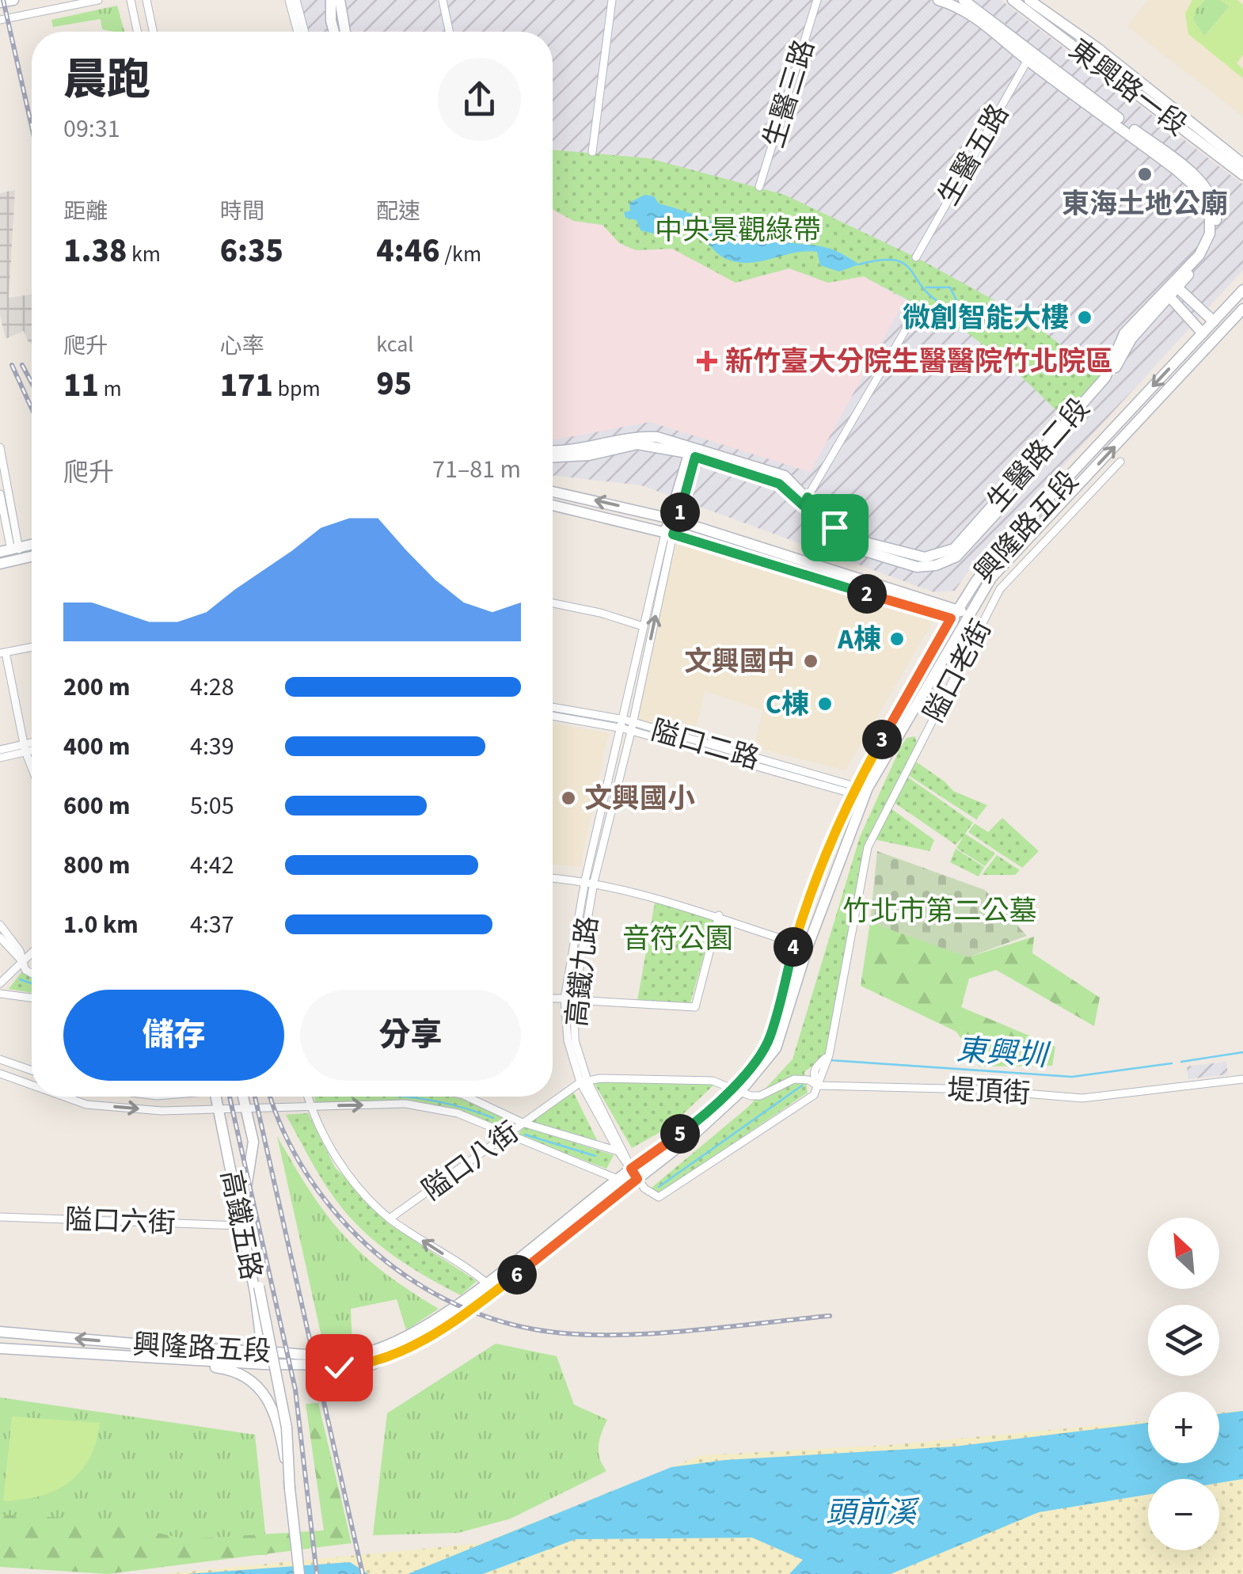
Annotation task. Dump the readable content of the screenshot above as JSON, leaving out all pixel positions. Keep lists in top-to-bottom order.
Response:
{
  "streets": {
    "street": [
      "東興路一段",
      "生醫三路",
      "生醫五路",
      "生醫路二段",
      "興隆路五段",
      "隘口老街",
      "隘口二路",
      "高鐵九路",
      "堤頂街",
      "隘口八街",
      "隘口六街",
      "高鐵五路"
    ]
  },
  "crossings": [
    ["生醫五路", "生醫路二段"],
    ["生醫路二段", "高鐵九路"],
    ["興隆路五段", "隘口老街"],
    ["興隆路五段", "隘口二路"],
    ["興隆路五段", "高鐵九路"],
    ["興隆路五段", "高鐵五路"],
    ["隘口老街", "高鐵九路"],
    ["隘口老街", "堤頂街"],
    ["隘口二路", "高鐵九路"],
    ["高鐵九路", "隘口八街"],
    ["隘口六街", "高鐵五路"]
  ],
  "water": ["東興圳", "頭前溪"],
  "parks": ["中央景觀綠帶", "竹北市第二公墓", "音符公園"],
  "places": {
    "other": [
      "東海土地公廟",
      "微創智能大樓",
      "A棟",
      "文興國中",
      "C棟",
      "文興國小"
    ],
    "health": ["新竹臺大分院生醫醫院竹北院區"]
  },
  "north": "top left",
  "page": {
    "heading": ["晨跑", "09:31"],
    "stats": [
      ["距離", "1.38 km"],
      ["時間", "6:35"],
      ["配速", "4:46 /km"],
      ["爬升", "11 m"],
      ["心率", "171 bpm"],
      ["kcal", "95"]
    ],
    "chart": ["爬升", "71–81 m"],
    "pins": [
      "1",
      "2",
      "3",
      "4",
      "5",
      "6"
    ],
    "list": [
      {
        "name": "200 m",
        "note": "4:28"
      },
      {
        "name": "400 m",
        "note": "4:39"
      },
      {
        "name": "600 m",
        "note": "5:05"
      },
      {
        "name": "800 m",
        "note": "4:42"
      },
      {
        "name": "1.0 km",
        "note": "4:37"
      }
    ],
    "buttons": ["儲存", "分享"],
    "map_buttons": ["+", "−"]
  }
}
